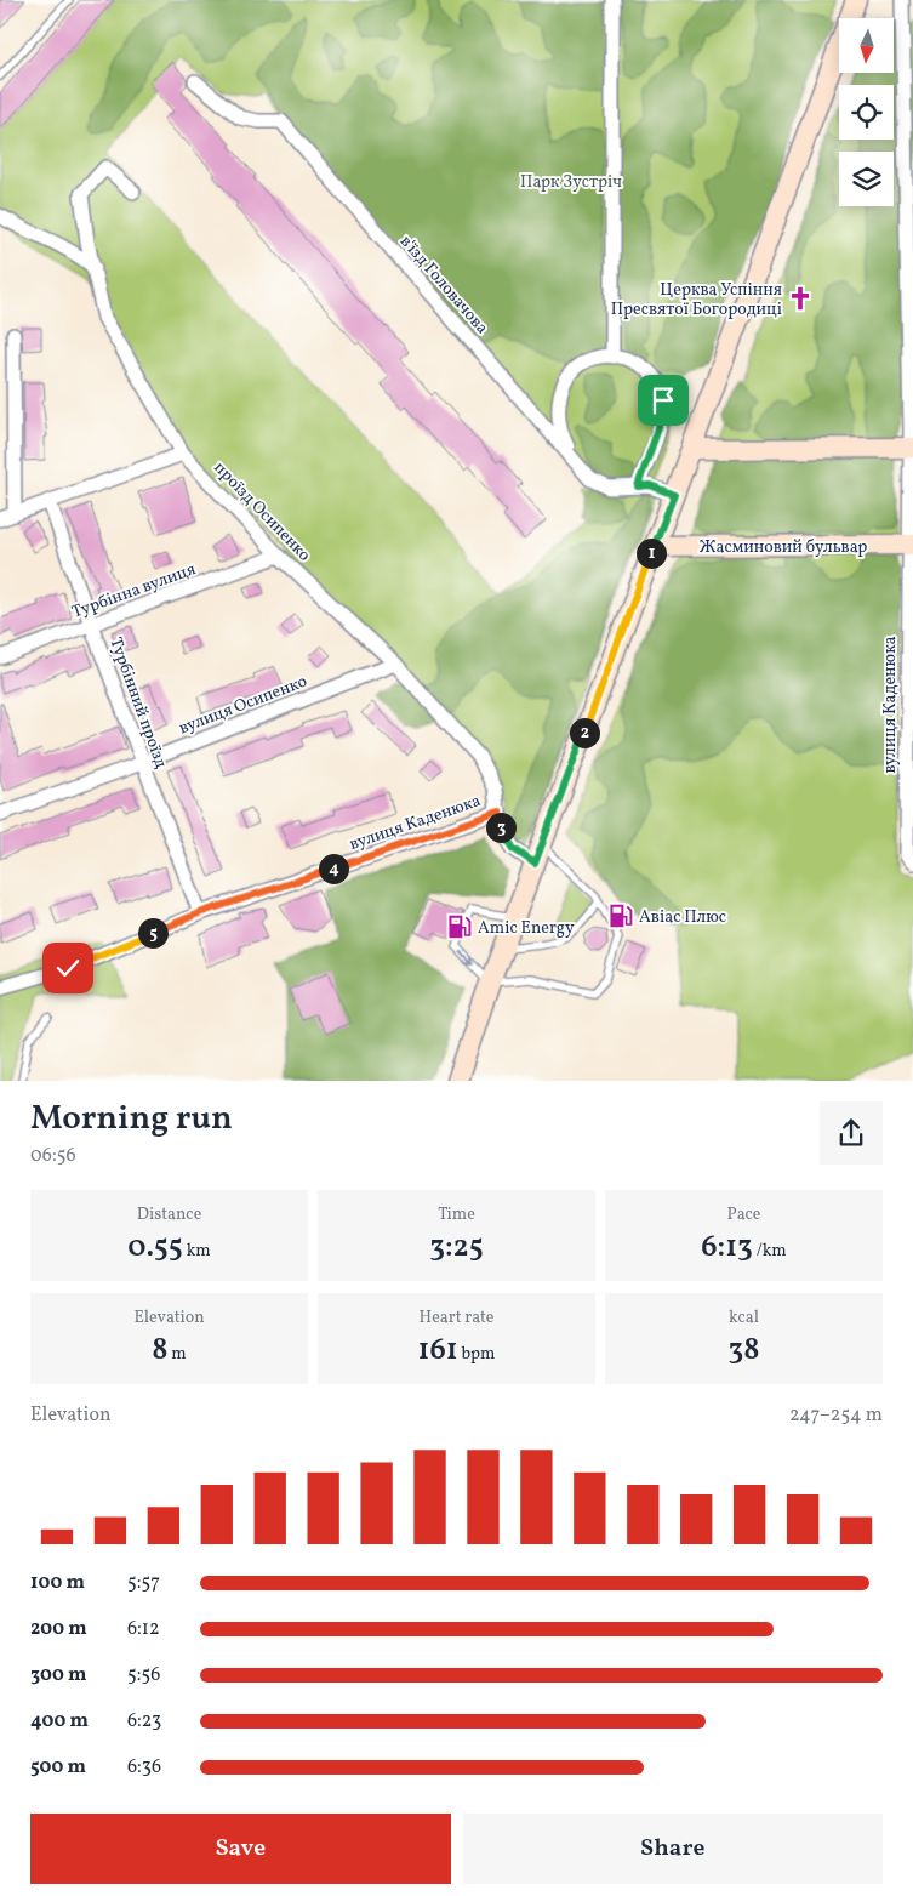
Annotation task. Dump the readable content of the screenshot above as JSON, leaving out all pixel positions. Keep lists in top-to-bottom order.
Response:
{
  "streets": {
    "street": [
      "в'їзд Головачова",
      "проїзд Осипенко",
      "Жасминовий бульвар",
      "Турбінна вулиця",
      "Турбінний проїзд",
      "вулиця Осипенко",
      "вулиця Каденюка"
    ]
  },
  "crossings": [
    ["проїзд Осипенко", "Турбінна вулиця"],
    ["проїзд Осипенко", "вулиця Осипенко"],
    ["проїзд Осипенко", "вулиця Каденюка"],
    ["Жасминовий бульвар", "вулиця Каденюка"],
    ["Турбінна вулиця", "Турбінний проїзд"],
    ["Турбінний проїзд", "вулиця Осипенко"],
    ["Турбінний проїзд", "вулиця Каденюка"]
  ],
  "parks": ["Парк Зустріч"],
  "places": {
    "church": ["Церква Успіння Пресвятої Богородиці"],
    "fuel station": ["Авіас Плюс", "Amic Energy"]
  },
  "north": "bottom",
  "page": {
    "pins": [
      "1",
      "2",
      "3",
      "4",
      "5"
    ],
    "heading": ["Morning run", "06:56"],
    "stats": [
      ["Distance", "0.55 km"],
      ["Time", "3:25"],
      ["Pace", "6:13 /km"],
      ["Elevation", "8 m"],
      ["Heart rate", "161 bpm"],
      ["kcal", "38"]
    ],
    "chart": ["Elevation", "247–254 m"],
    "list": [
      {
        "name": "100 m",
        "note": "5:57"
      },
      {
        "name": "200 m",
        "note": "6:12"
      },
      {
        "name": "300 m",
        "note": "5:56"
      },
      {
        "name": "400 m",
        "note": "6:23"
      },
      {
        "name": "500 m",
        "note": "6:36"
      }
    ],
    "buttons": ["Save", "Share"]
  }
}
